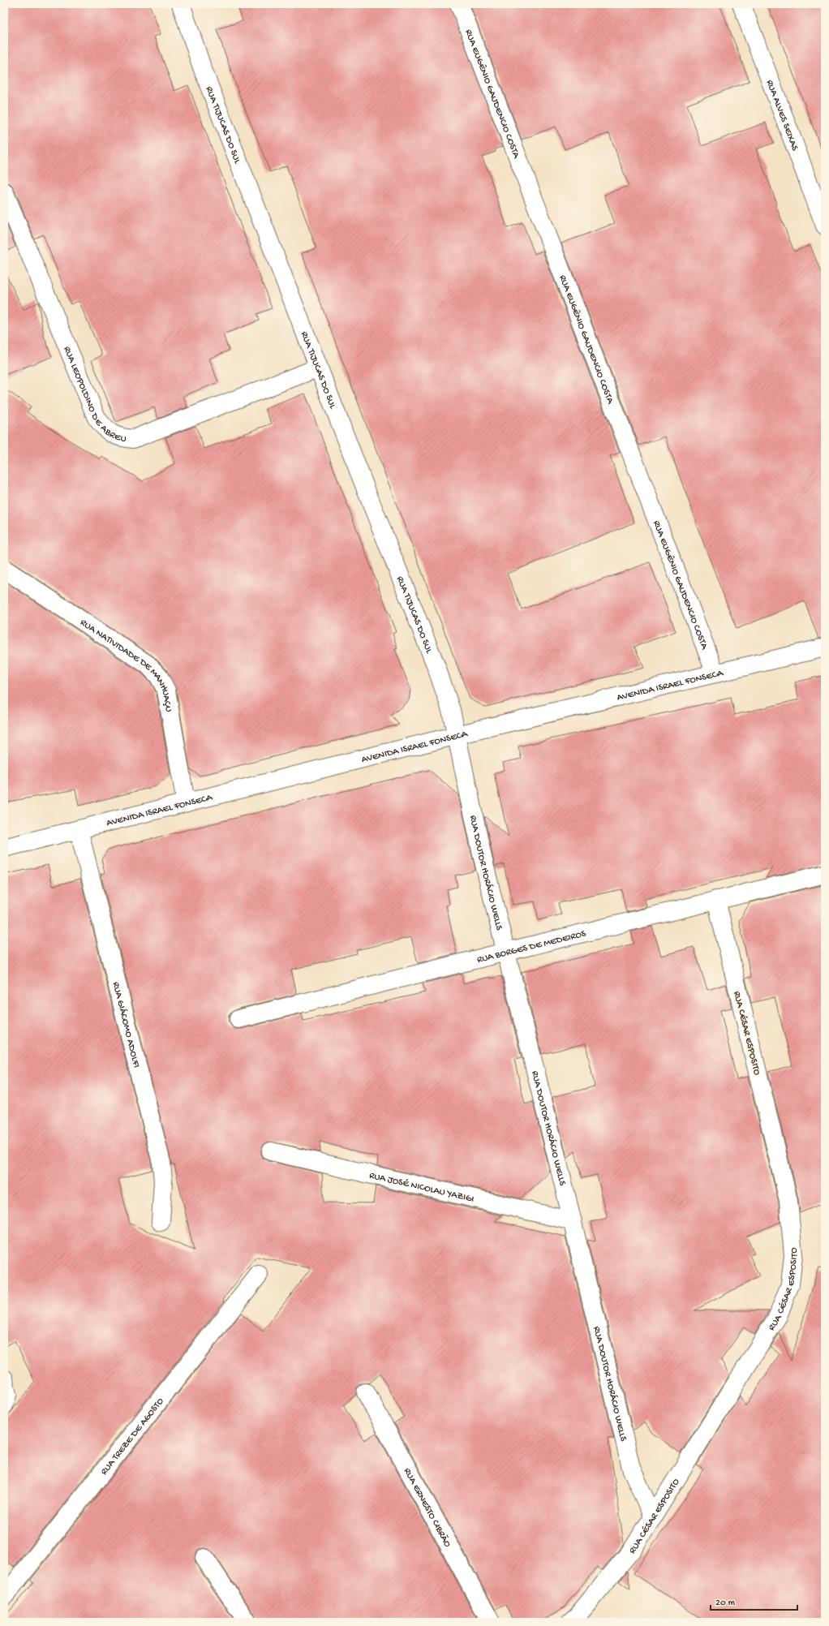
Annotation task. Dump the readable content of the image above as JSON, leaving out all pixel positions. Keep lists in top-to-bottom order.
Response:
{
  "streets": {
    "street": [
      "RUA EUGÊNIO GAUDENCIO COSTA",
      "RUA ALVES SEIXAS",
      "RUA TIJUCAS DO SUL",
      "RUA LEOPOLDINO DE ABREU",
      "RUA NATIVIDADE DE MANHUAÇU",
      "AVENIDA ISRAEL FONSECA",
      "RUA DOUTOR HORÁCIO WELLS",
      "RUA BORGES DE MEDEIROS",
      "RUA GIÁCOMO ADOLFI",
      "RUA CÉSAR ESPOSITO",
      "RUA JOSÉ NICOLAU YAZIGI",
      "RUA TREZE DE AGOSTO",
      "RUA ERNESTO CIBRÃO"
    ]
  },
  "crossings": [
    ["RUA EUGÊNIO GAUDENCIO COSTA", "AVENIDA ISRAEL FONSECA"],
    ["RUA TIJUCAS DO SUL", "RUA LEOPOLDINO DE ABREU"],
    ["RUA TIJUCAS DO SUL", "AVENIDA ISRAEL FONSECA"],
    ["RUA TIJUCAS DO SUL", "RUA DOUTOR HORÁCIO WELLS"],
    ["RUA NATIVIDADE DE MANHUAÇU", "AVENIDA ISRAEL FONSECA"],
    ["AVENIDA ISRAEL FONSECA", "RUA DOUTOR HORÁCIO WELLS"],
    ["AVENIDA ISRAEL FONSECA", "RUA GIÁCOMO ADOLFI"],
    ["RUA DOUTOR HORÁCIO WELLS", "RUA BORGES DE MEDEIROS"],
    ["RUA DOUTOR HORÁCIO WELLS", "RUA CÉSAR ESPOSITO"],
    ["RUA DOUTOR HORÁCIO WELLS", "RUA JOSÉ NICOLAU YAZIGI"],
    ["RUA BORGES DE MEDEIROS", "RUA CÉSAR ESPOSITO"]
  ],
  "scale_bar": "20 m"
}
